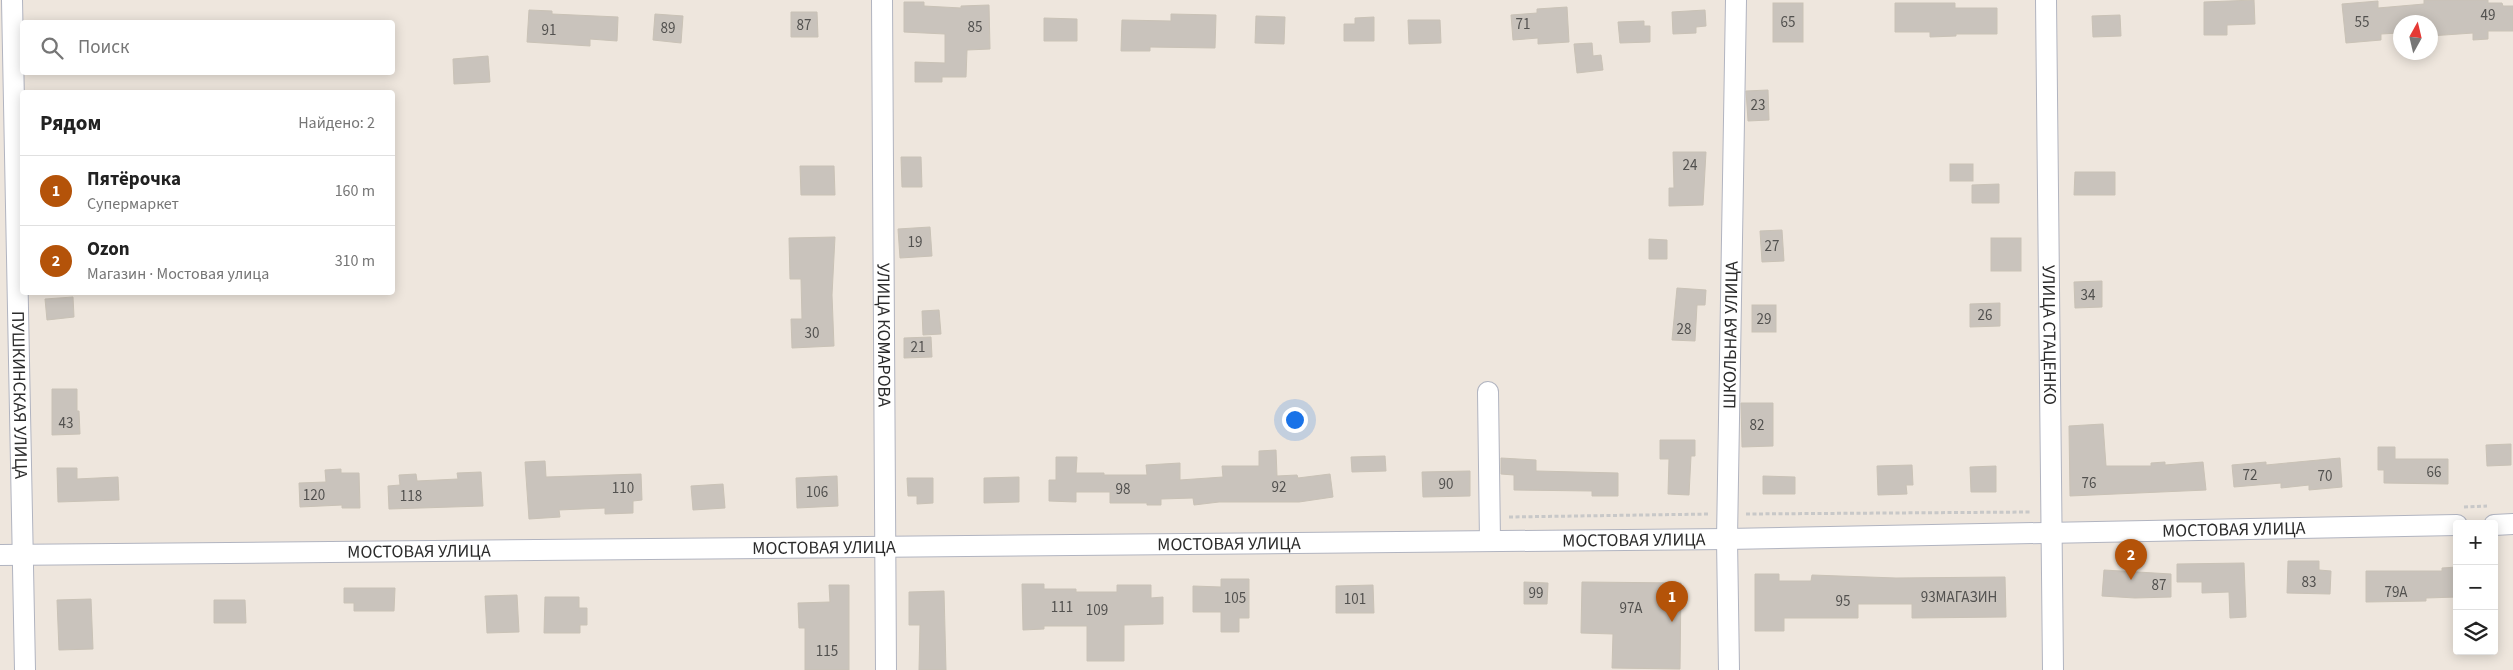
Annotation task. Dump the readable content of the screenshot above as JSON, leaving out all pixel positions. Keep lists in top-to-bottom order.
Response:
{
  "streets": {
    "street": [
      "УЛИЦА КОМАРОВА",
      "ШКОЛЬНАЯ УЛИЦА",
      "УЛИЦА СТАЦЕНКО",
      "ПУШКИНСКАЯ УЛИЦА",
      "МОСТОВАЯ УЛИЦА"
    ]
  },
  "crossings": [
    ["УЛИЦА КОМАРОВА", "МОСТОВАЯ УЛИЦА"],
    ["ШКОЛЬНАЯ УЛИЦА", "МОСТОВАЯ УЛИЦА"],
    ["УЛИЦА СТАЦЕНКО", "МОСТОВАЯ УЛИЦА"],
    ["ПУШКИНСКАЯ УЛИЦА", "МОСТОВАЯ УЛИЦА"]
  ],
  "house_numbers": [
    "49",
    "65",
    "55",
    "71",
    "87",
    "85",
    "89",
    "91",
    "23",
    "24",
    "19",
    "27",
    "34",
    "26",
    "29",
    "28",
    "30",
    "21",
    "43",
    "82",
    "66",
    "72",
    "70",
    "76",
    "90",
    "92",
    "110",
    "98",
    "106",
    "120",
    "118",
    "83",
    "87",
    "79А",
    "99",
    "93МАГАЗИН",
    "105",
    "101",
    "95",
    "111",
    "97А",
    "109",
    "115"
  ],
  "north": "top",
  "page": {
    "search": "Поиск",
    "heading": ["Рядом", "Найдено: 2"],
    "list": [
      {
        "mark": "1",
        "name": "Пятёрочка",
        "note": "Супермаркет",
        "value": "160 m"
      },
      {
        "mark": "2",
        "name": "Ozon",
        "note": "Магазин · Мостовая улица",
        "value": "310 m"
      }
    ],
    "map_buttons": ["+", "−"],
    "pins": ["2", "1"]
  }
}
